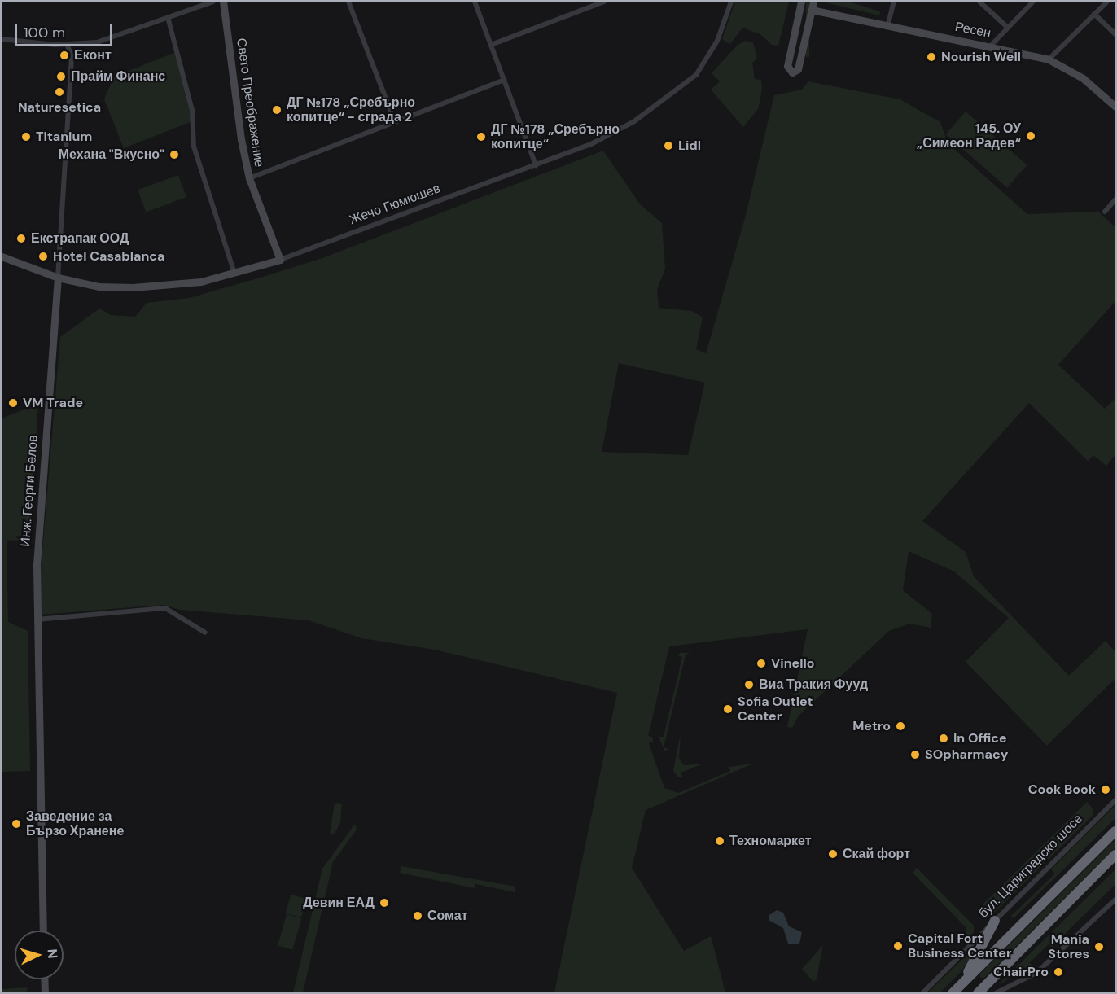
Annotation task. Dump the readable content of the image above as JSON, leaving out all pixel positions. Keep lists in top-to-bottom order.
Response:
{
  "streets": {
    "street": [
      "Ресен",
      "Свето Преображение",
      "Жечо Гюмюшев",
      "Инж. Георги Белов",
      "бул. Цариградско шосе"
    ]
  },
  "crossings": [
    ["Свето Преображение", "Жечо Гюмюшев"],
    ["Жечо Гюмюшев", "Инж. Георги Белов"]
  ],
  "places": [
    "Еконт",
    "Nourish Well",
    "Прайм Финанс",
    "Naturesetica",
    "ДГ №178 „Сребърно копитце“ - сграда 2",
    "145. ОУ „Симеон Радев“",
    "Titanium",
    "ДГ №178 „Сребърно копитце“",
    "Lidl",
    "Механа \"Вкусно\"",
    "Екстрапак ООД",
    "Hotel Casablanca",
    "VM Trade",
    "Vinello",
    "Виа Тракия Фууд",
    "Sofia Outlet Center",
    "Metro",
    "In Office",
    "SOpharmacy",
    "Cook Book",
    "Заведение за Бързо Хранене",
    "Техномаркет",
    "Скай форт",
    "Девин ЕАД",
    "Сомат",
    "Capital Fort Business Center",
    "Mania Stores",
    "ChairPro"
  ],
  "scale_bar": "100 m",
  "north": "right"
}
